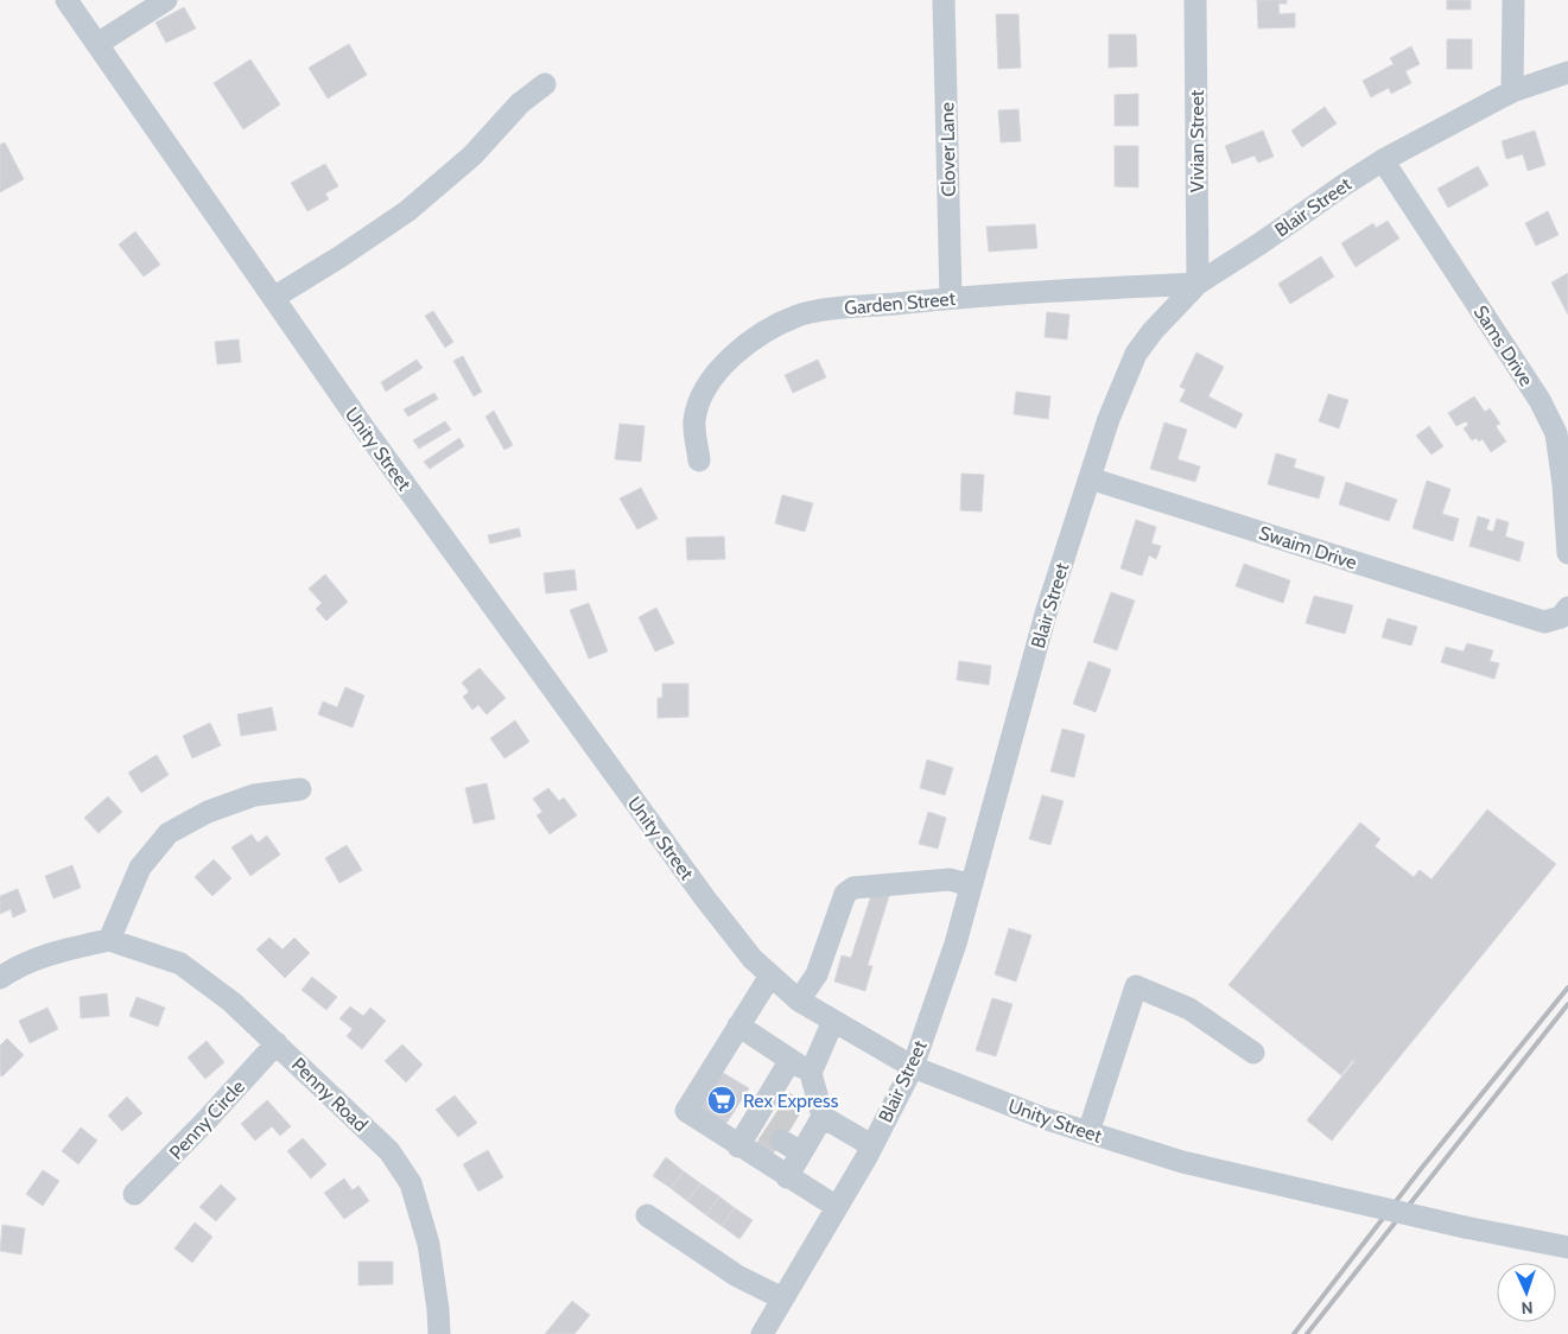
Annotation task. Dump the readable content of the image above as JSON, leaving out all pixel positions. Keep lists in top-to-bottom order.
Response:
{
  "streets": {
    "street": [
      "Vivian Street",
      "Clover Lane",
      "Blair Street",
      "Garden Street",
      "Sams Drive",
      "Unity Street",
      "Swaim Drive",
      "Penny Road",
      "Penny Circle"
    ]
  },
  "crossings": [
    ["Vivian Street", "Blair Street"],
    ["Vivian Street", "Garden Street"],
    ["Clover Lane", "Garden Street"],
    ["Blair Street", "Garden Street"],
    ["Blair Street", "Sams Drive"],
    ["Blair Street", "Unity Street"],
    ["Blair Street", "Swaim Drive"],
    ["Penny Road", "Penny Circle"]
  ],
  "places": {
    "supermarket": ["Rex Express"]
  },
  "north": "bottom"
}
